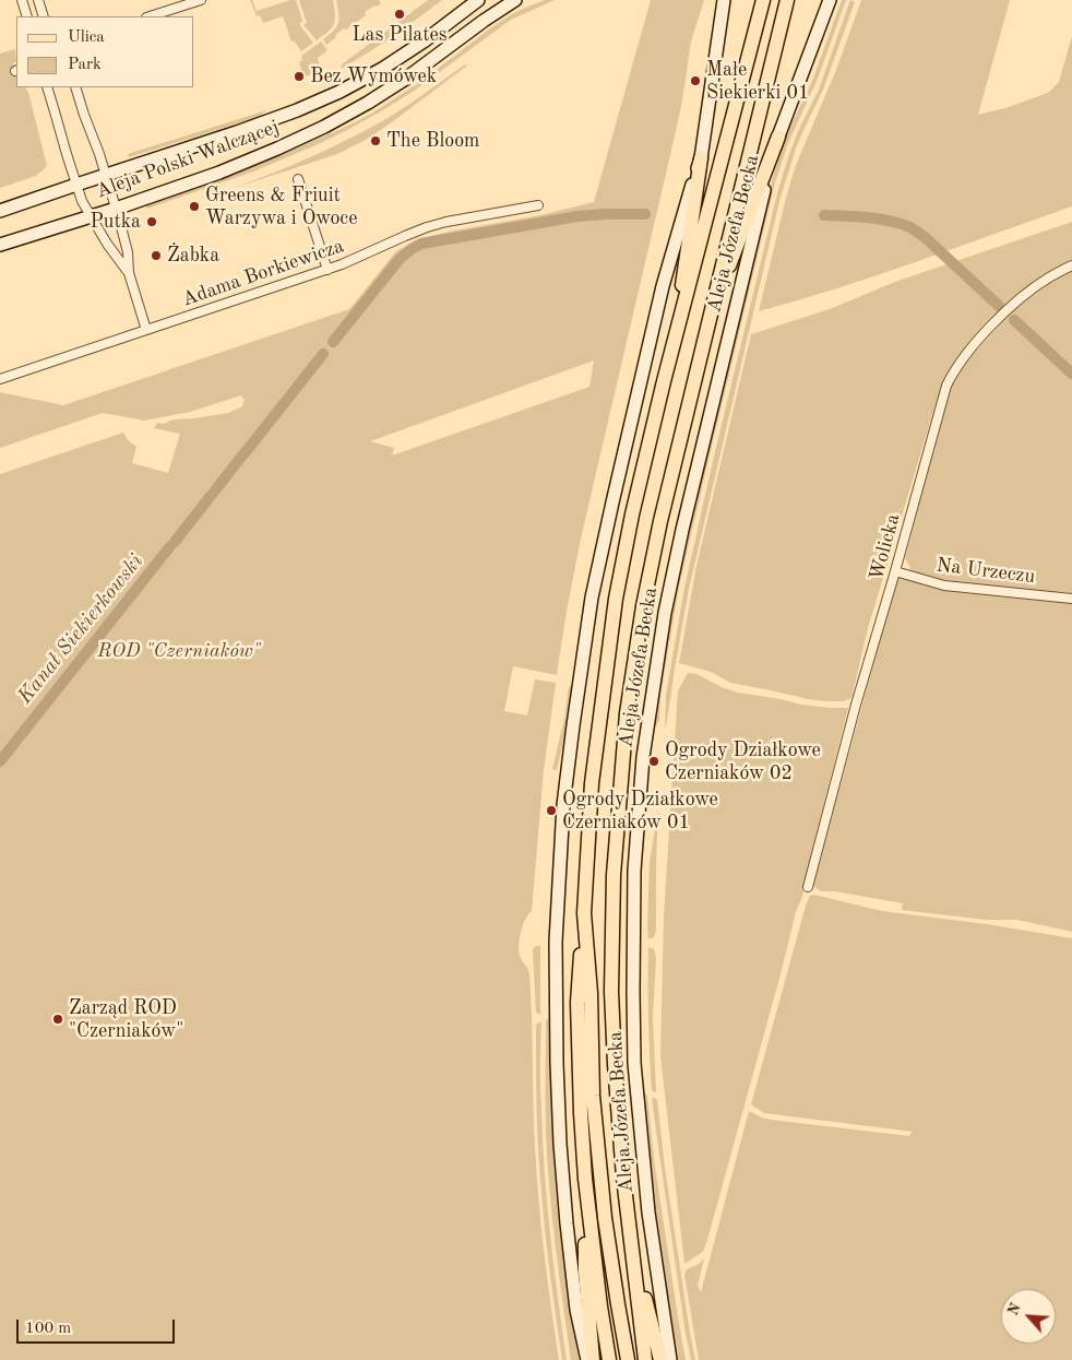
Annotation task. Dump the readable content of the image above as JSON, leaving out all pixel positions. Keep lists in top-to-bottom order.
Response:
{
  "streets": {
    "main road": ["Aleja Polski Walczącej", "Aleja Józefa Becka"],
    "street": ["Adama Borkiewicza", "Wolicka", "Na Urzeczu"]
  },
  "crossings": [
    ["Wolicka", "Na Urzeczu"]
  ],
  "water": ["Kanał Siekierkowski"],
  "parks": ["ROD \"Czerniaków\""],
  "places": [
    "Las Pilates",
    "Bez Wymówek",
    "Małe Siekierki 01",
    "The Bloom",
    "Greens & Friuit Warzywa i Owoce",
    "Putka",
    "Żabka",
    "Ogrody Działkowe Czerniaków 02",
    "Ogrody Działkowe Czerniaków 01",
    "Zarząd ROD \"Czerniaków\""
  ],
  "legend": ["Ulica", "Park"],
  "scale_bar": "100 m",
  "north": "top left"
}
